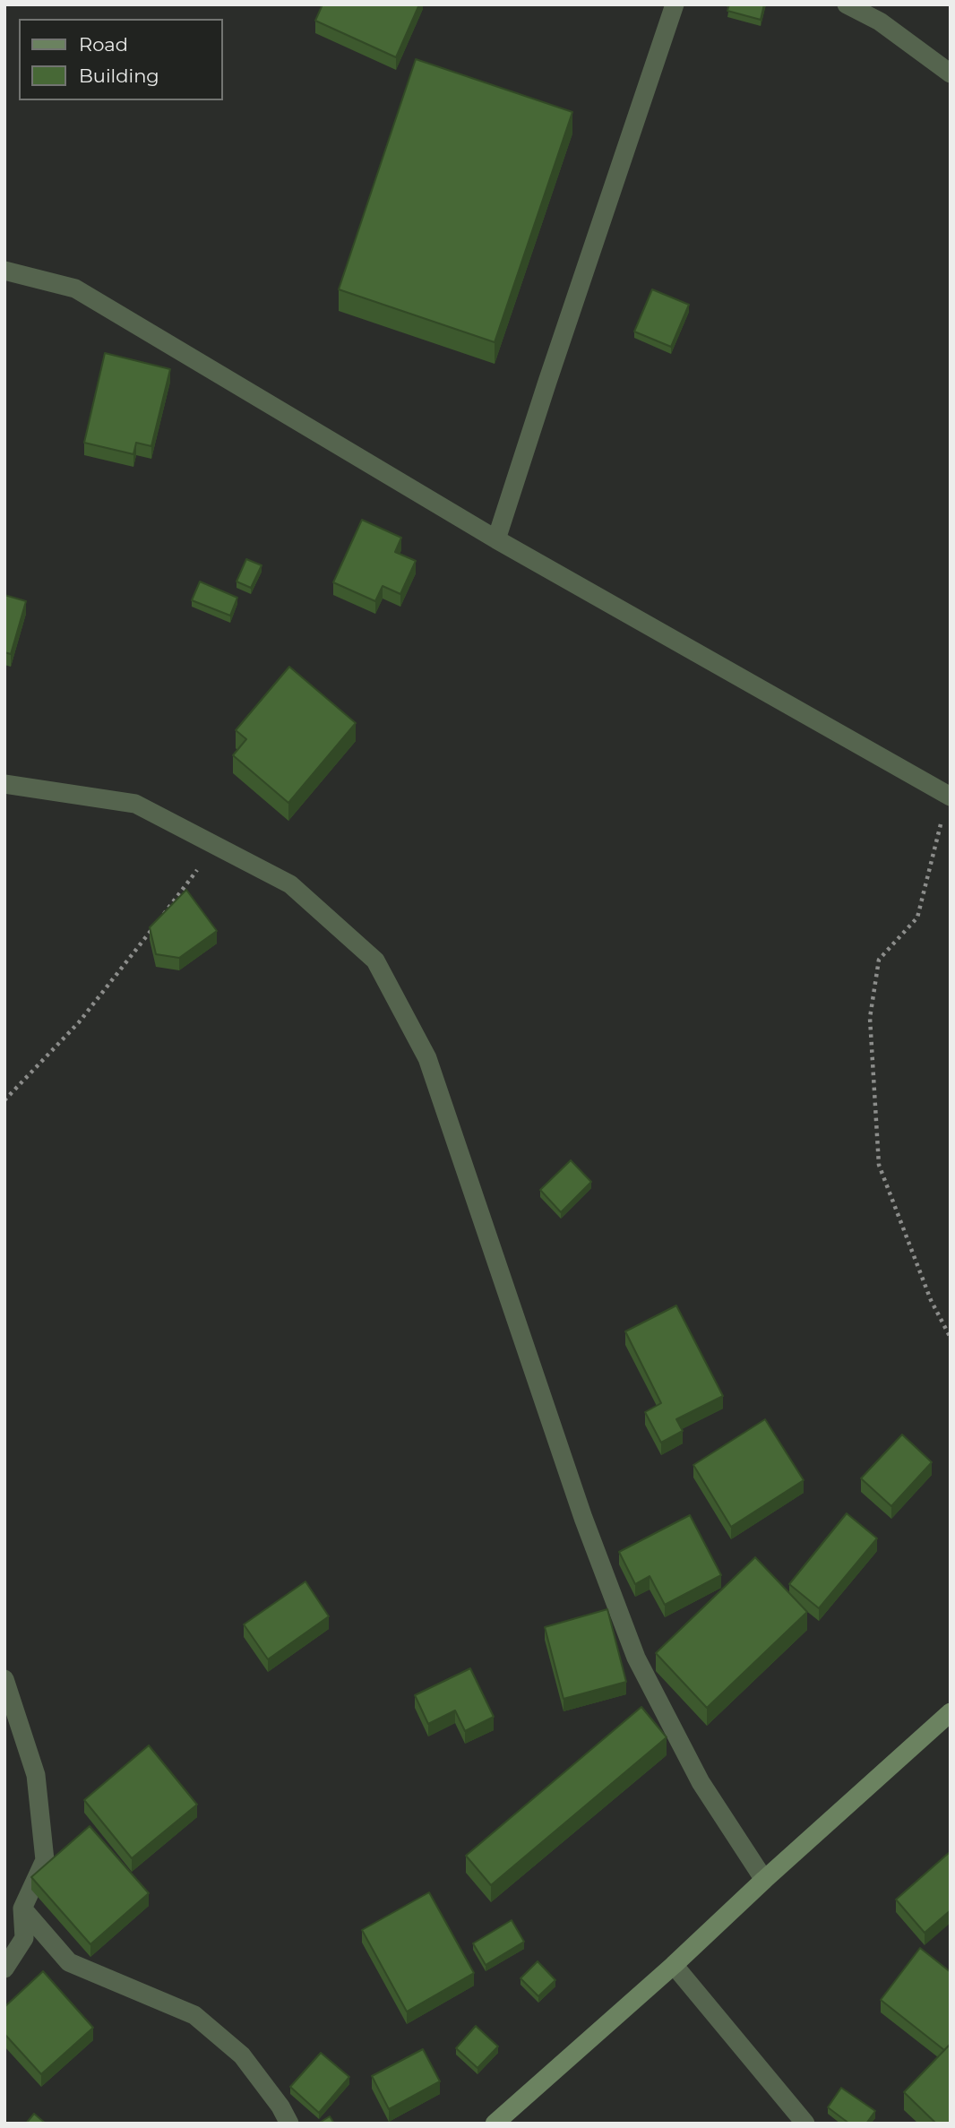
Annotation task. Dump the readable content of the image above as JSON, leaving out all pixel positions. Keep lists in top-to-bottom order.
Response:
{
  "legend": ["Road", "Building"]
}
